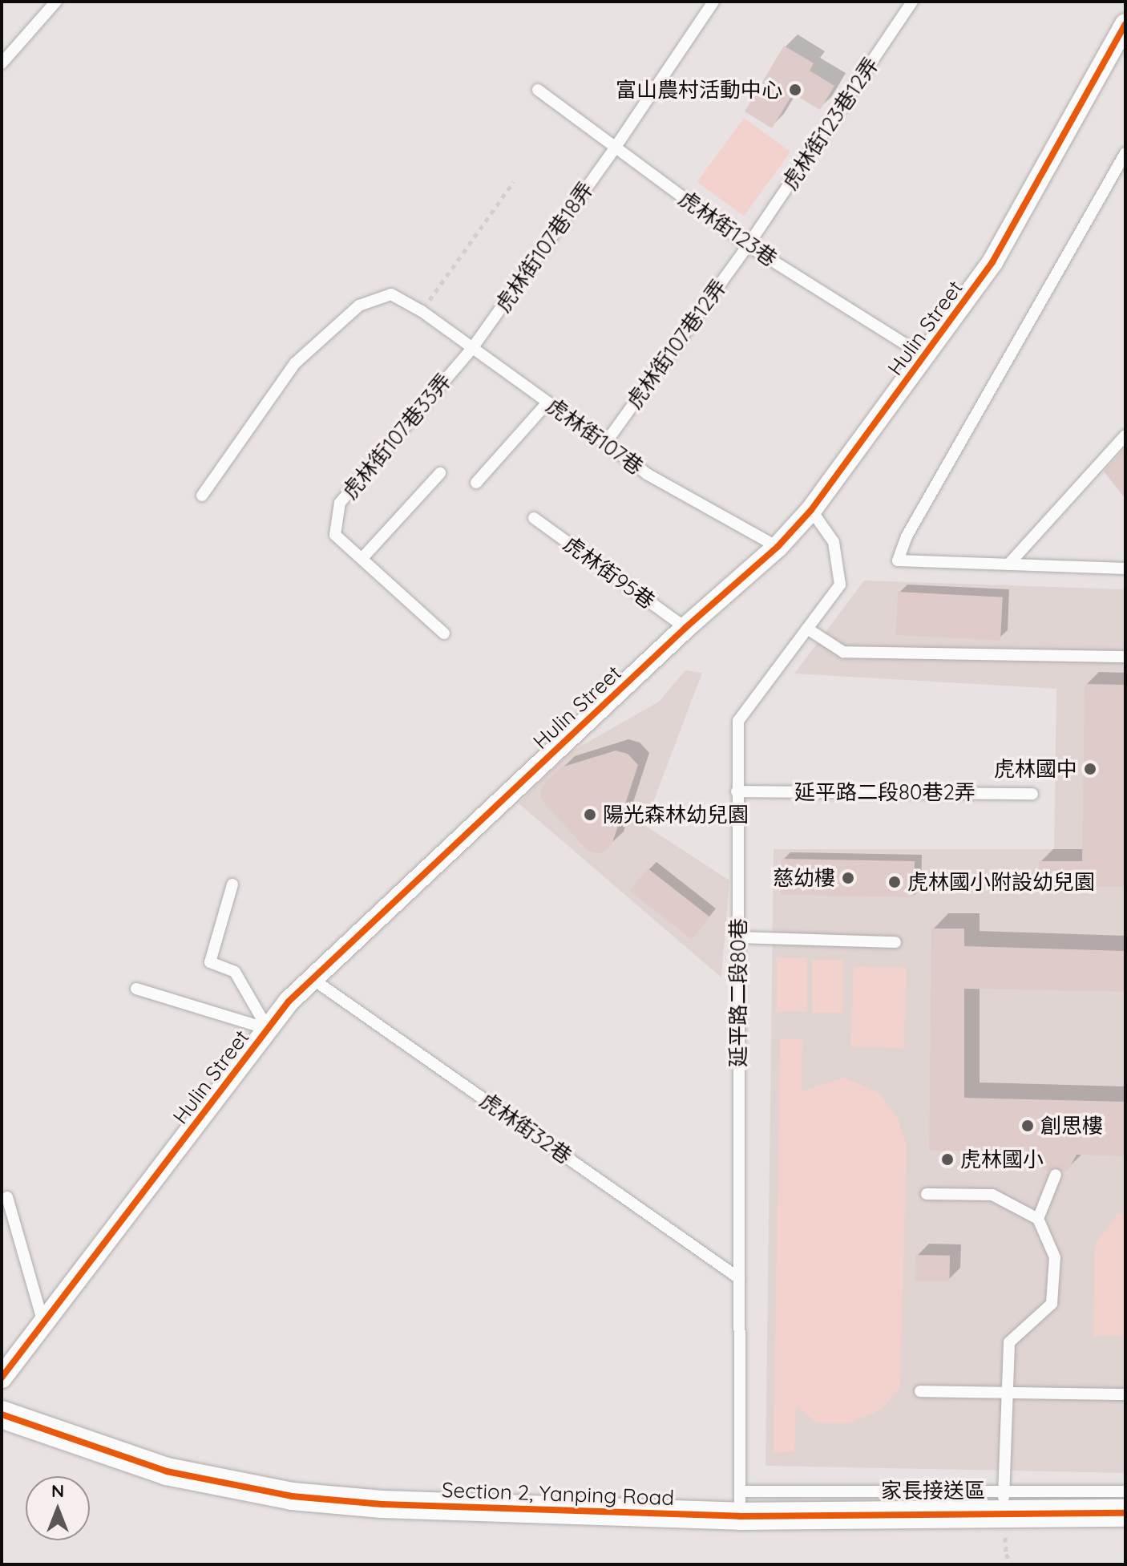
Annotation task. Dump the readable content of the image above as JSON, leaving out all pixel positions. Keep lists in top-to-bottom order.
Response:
{
  "streets": {
    "street": ["Hulin Street", "Section 2, Yanping Road"],
    "lane": [
      "虎林街123巷12弄",
      "虎林街123巷",
      "虎林街107巷18弄",
      "虎林街107巷12弄",
      "虎林街107巷33弄",
      "虎林街107巷",
      "虎林街95巷",
      "延平路二段80巷2弄",
      "延平路二段80巷",
      "虎林街32巷",
      "家長接送區"
    ]
  },
  "crossings": [
    ["虎林街123巷12弄", "虎林街123巷"],
    ["虎林街123巷12弄", "虎林街107巷12弄"],
    ["虎林街123巷", "虎林街107巷18弄"],
    ["虎林街123巷", "Hulin Street"],
    ["虎林街123巷", "虎林街107巷12弄"],
    ["虎林街107巷18弄", "虎林街107巷33弄"],
    ["虎林街107巷18弄", "虎林街107巷"],
    ["Hulin Street", "虎林街107巷"],
    ["Hulin Street", "虎林街95巷"],
    ["Hulin Street", "延平路二段80巷"],
    ["Hulin Street", "虎林街32巷"],
    ["虎林街107巷12弄", "虎林街107巷"],
    ["虎林街107巷33弄", "虎林街107巷"],
    ["延平路二段80巷2弄", "延平路二段80巷"],
    ["延平路二段80巷", "虎林街32巷"],
    ["延平路二段80巷", "Section 2, Yanping Road"],
    ["家長接送區", "Section 2, Yanping Road"]
  ],
  "places": [
    "富山農村活動中心",
    "虎林國中",
    "陽光森林幼兒園",
    "慈幼樓",
    "虎林國小附設幼兒園",
    "創思樓",
    "虎林國小"
  ],
  "north": "top"
}
